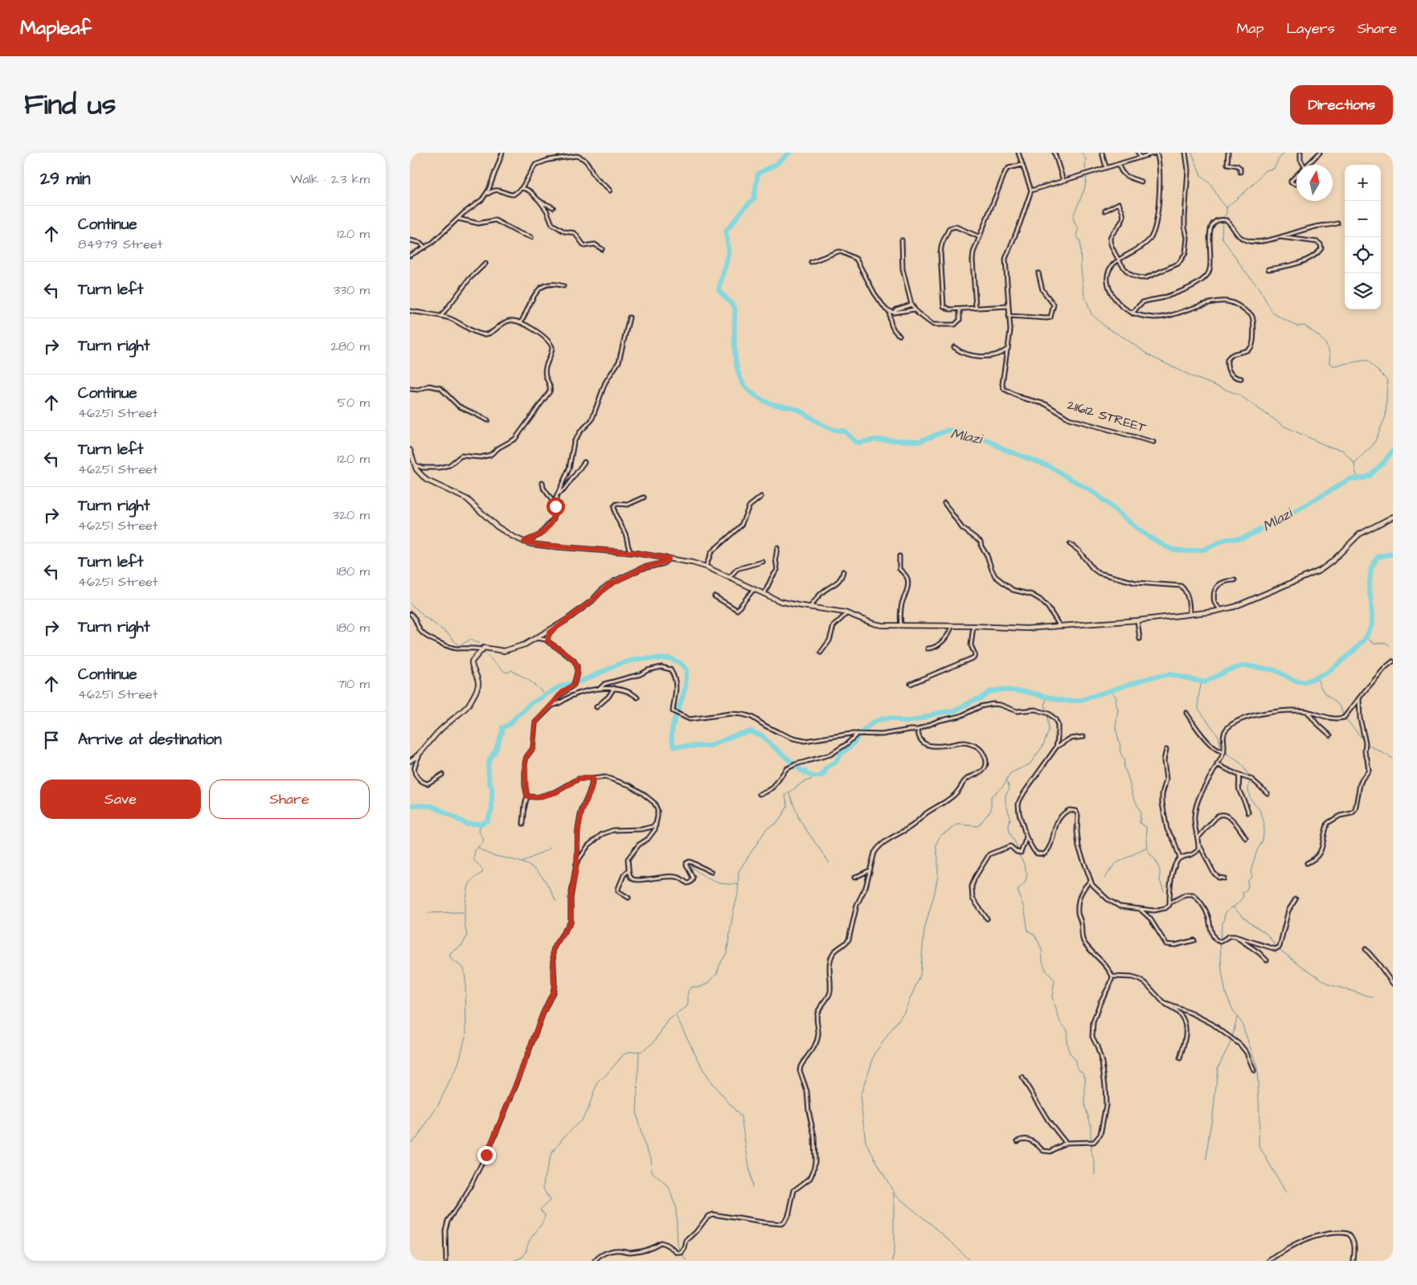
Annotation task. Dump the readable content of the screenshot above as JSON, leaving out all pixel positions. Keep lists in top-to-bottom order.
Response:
{
  "streets": {
    "street": ["211612 STREET"]
  },
  "water": ["Mlazi"],
  "north": "top",
  "page": {
    "header": "Mapleaf",
    "nav": ["Map", "Layers", "Share"],
    "title": "Find us",
    "buttons": [
      "Directions",
      ["Save", "Share"]
    ],
    "heading": ["29 min", "Walk · 2.3 km"],
    "map_buttons": ["+", "−"],
    "list": [
      ["Continue", "84979 Street", "120 m"],
      ["Turn left", "330 m"],
      ["Turn right", "280 m"],
      ["Continue", "46251 Street", "50 m"],
      ["Turn left", "46251 Street", "120 m"],
      ["Turn right", "46251 Street", "320 m"],
      ["Turn left", "46251 Street", "180 m"],
      ["Turn right", "180 m"],
      ["Continue", "46251 Street", "710 m"],
      "Arrive at destination"
    ]
  }
}
